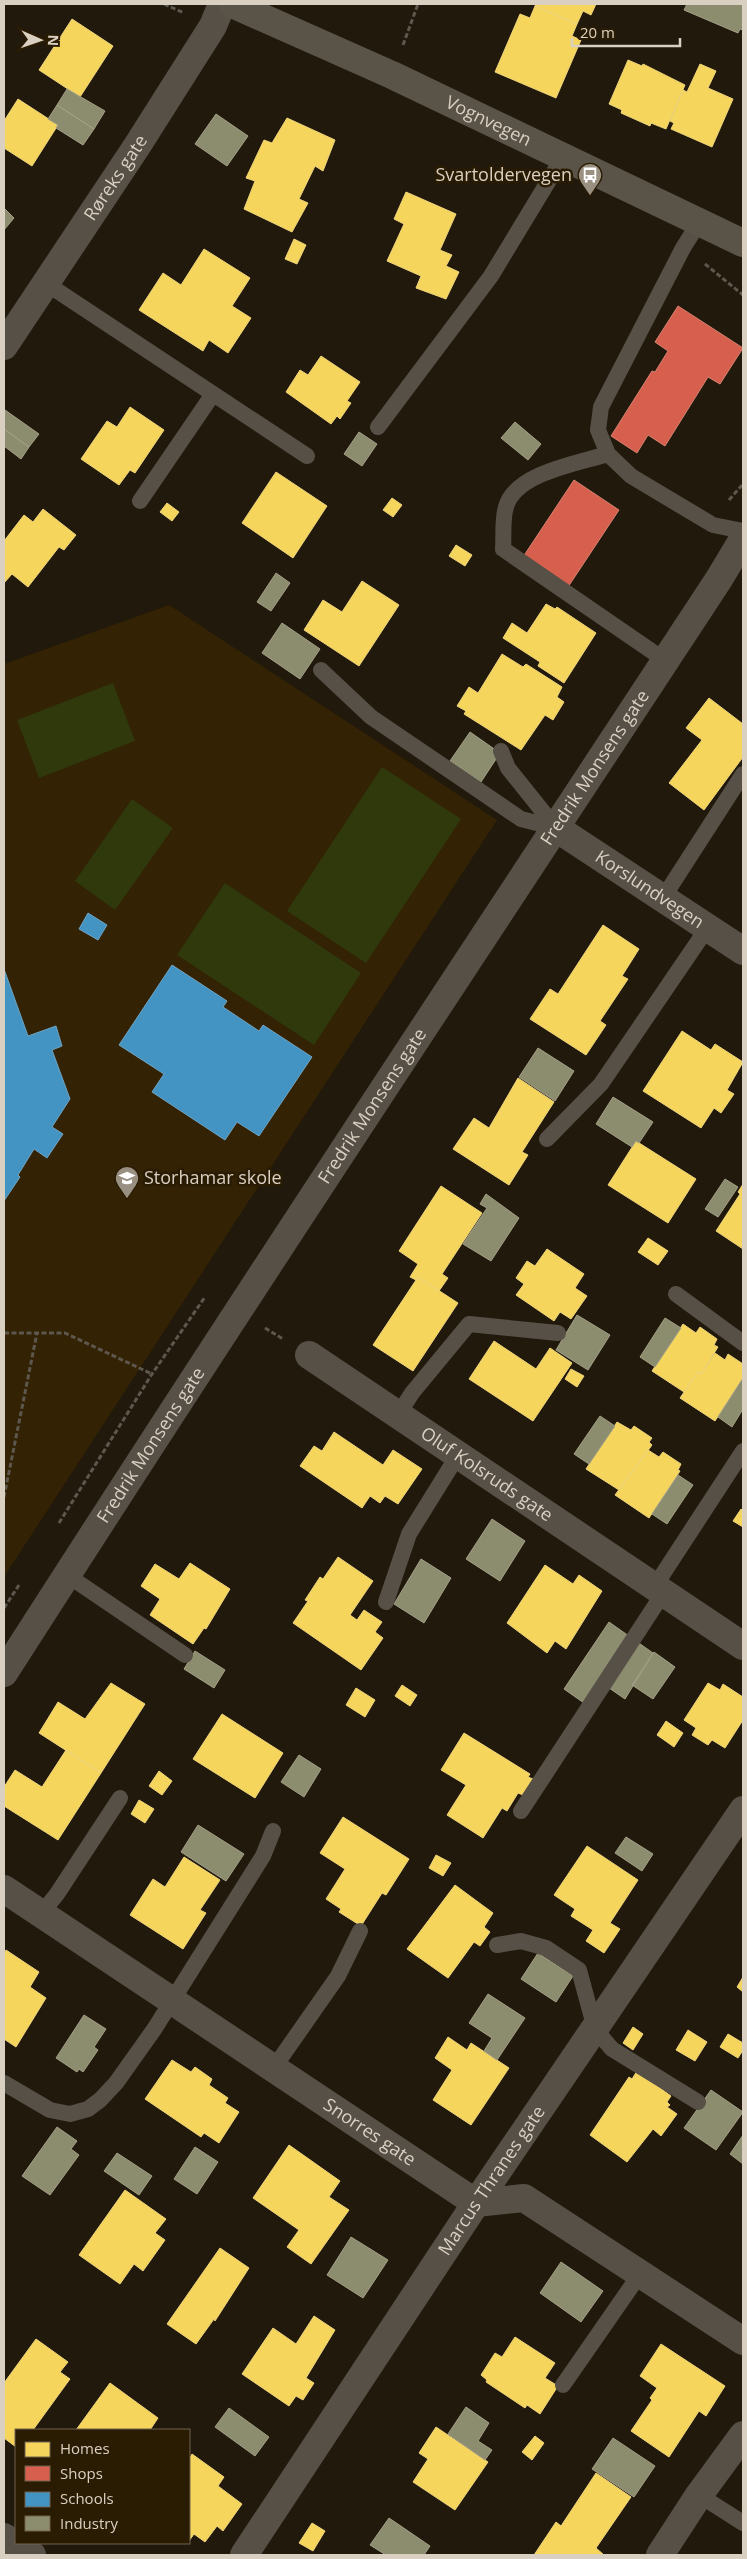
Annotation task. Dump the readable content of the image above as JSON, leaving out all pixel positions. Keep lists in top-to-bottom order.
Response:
{
  "streets": {
    "main road": ["Vognvegen"],
    "street": [
      "Røreks gate",
      "Fredrik Monsens gate",
      "Korslundvegen",
      "Oluf Kolsruds gate",
      "Snorres gate",
      "Marcus Thranes gate"
    ]
  },
  "crossings": [
    ["Fredrik Monsens gate", "Korslundvegen"],
    ["Snorres gate", "Marcus Thranes gate"]
  ],
  "places": {
    "bus stop": ["Svartoldervegen"],
    "school or university": ["Storhamar skole"]
  },
  "legend": [
    "Homes",
    "Shops",
    "Schools",
    "Industry"
  ],
  "scale_bar": "20 m",
  "north": "right"
}
